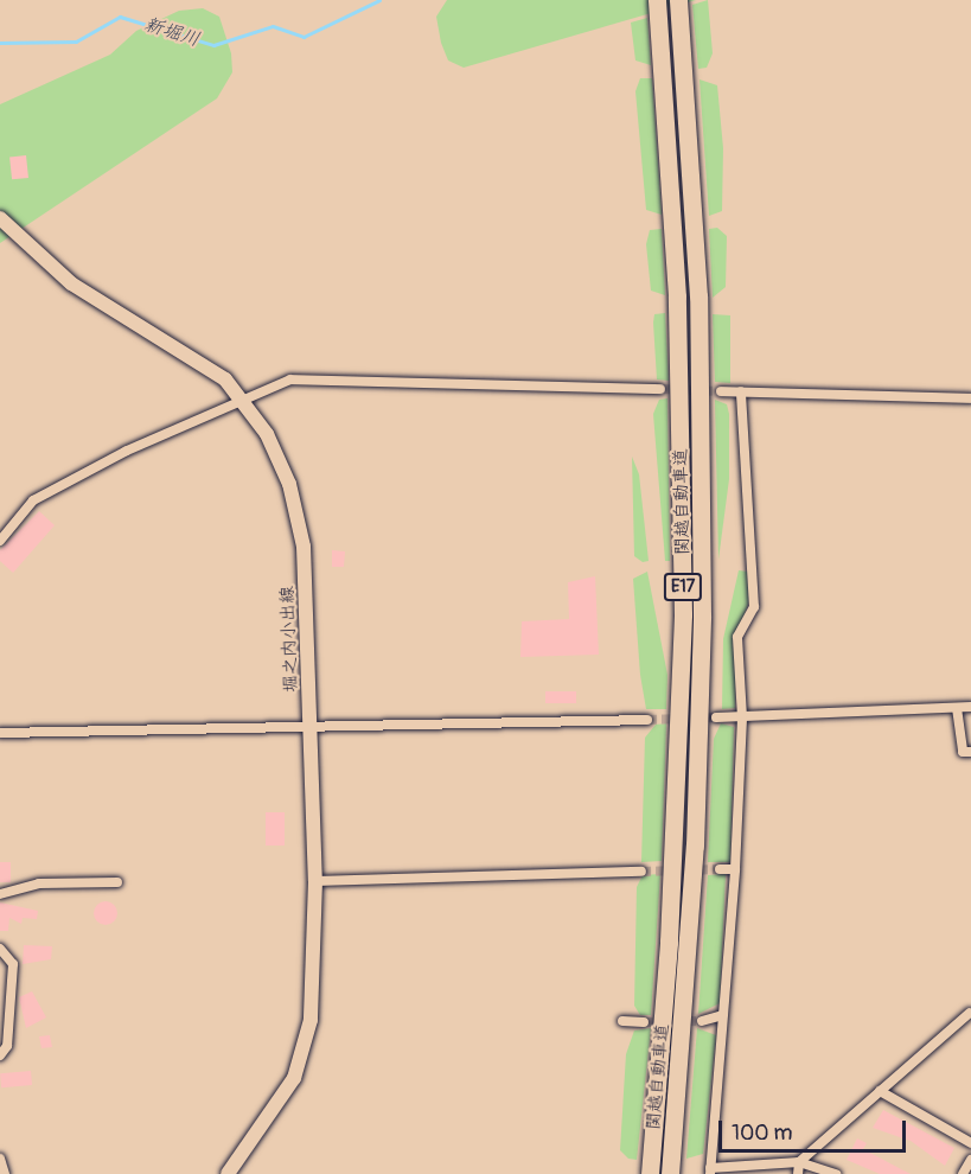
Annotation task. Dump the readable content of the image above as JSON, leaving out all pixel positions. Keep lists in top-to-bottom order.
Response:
{
  "streets": {
    "highway": ["関越自動車道", "E17"],
    "main road": ["堀之内小出線"]
  },
  "water": ["新堀川"],
  "scale_bar": "100 m"
}
